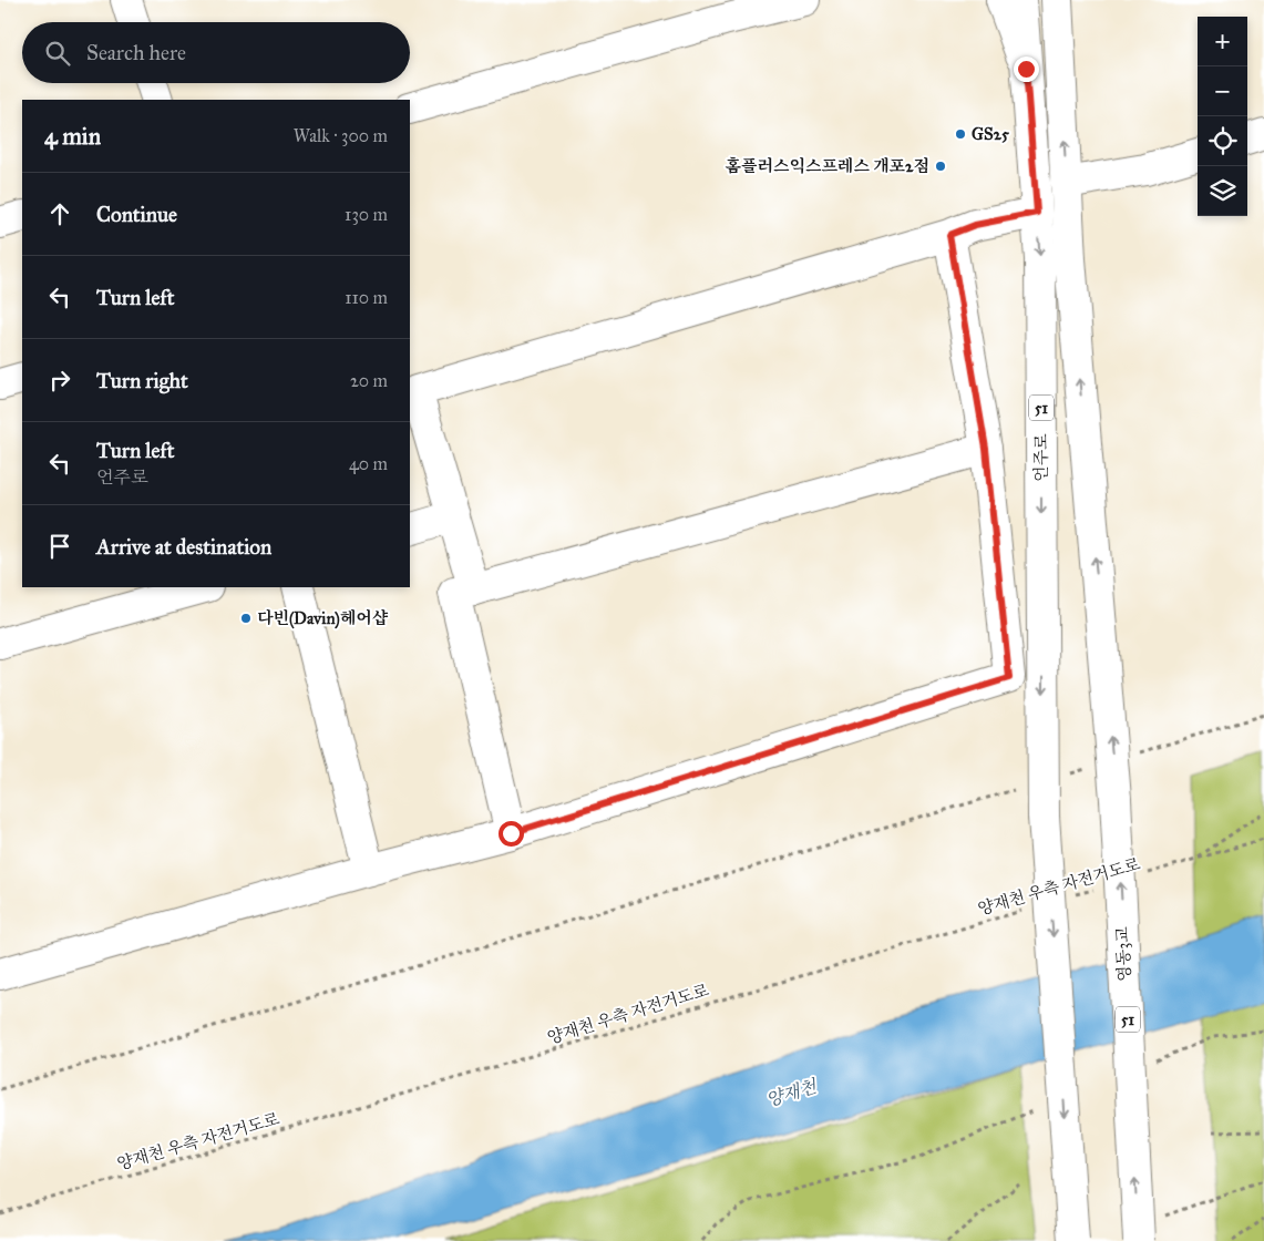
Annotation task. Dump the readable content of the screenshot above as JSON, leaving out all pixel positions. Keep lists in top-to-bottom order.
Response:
{
  "streets": {
    "main road": ["51", "언주로", "영동3교"],
    "path": ["양재천 우측 자전거도로"]
  },
  "crossings": [
    ["51", "영동3교"]
  ],
  "one_way": ["영동3교"],
  "water": ["양재천"],
  "places": ["GS25", "홈플러스익스프레스 개포2점", "다빈(Davin)헤어샵"],
  "page": {
    "map_buttons": ["+", "−"],
    "search": "Search here",
    "heading": ["4 min", "Walk · 300 m"],
    "list": [
      ["Continue", "130 m"],
      ["Turn left", "110 m"],
      ["Turn right", "20 m"],
      ["Turn left", "언주로", "40 m"],
      "Arrive at destination"
    ]
  }
}
